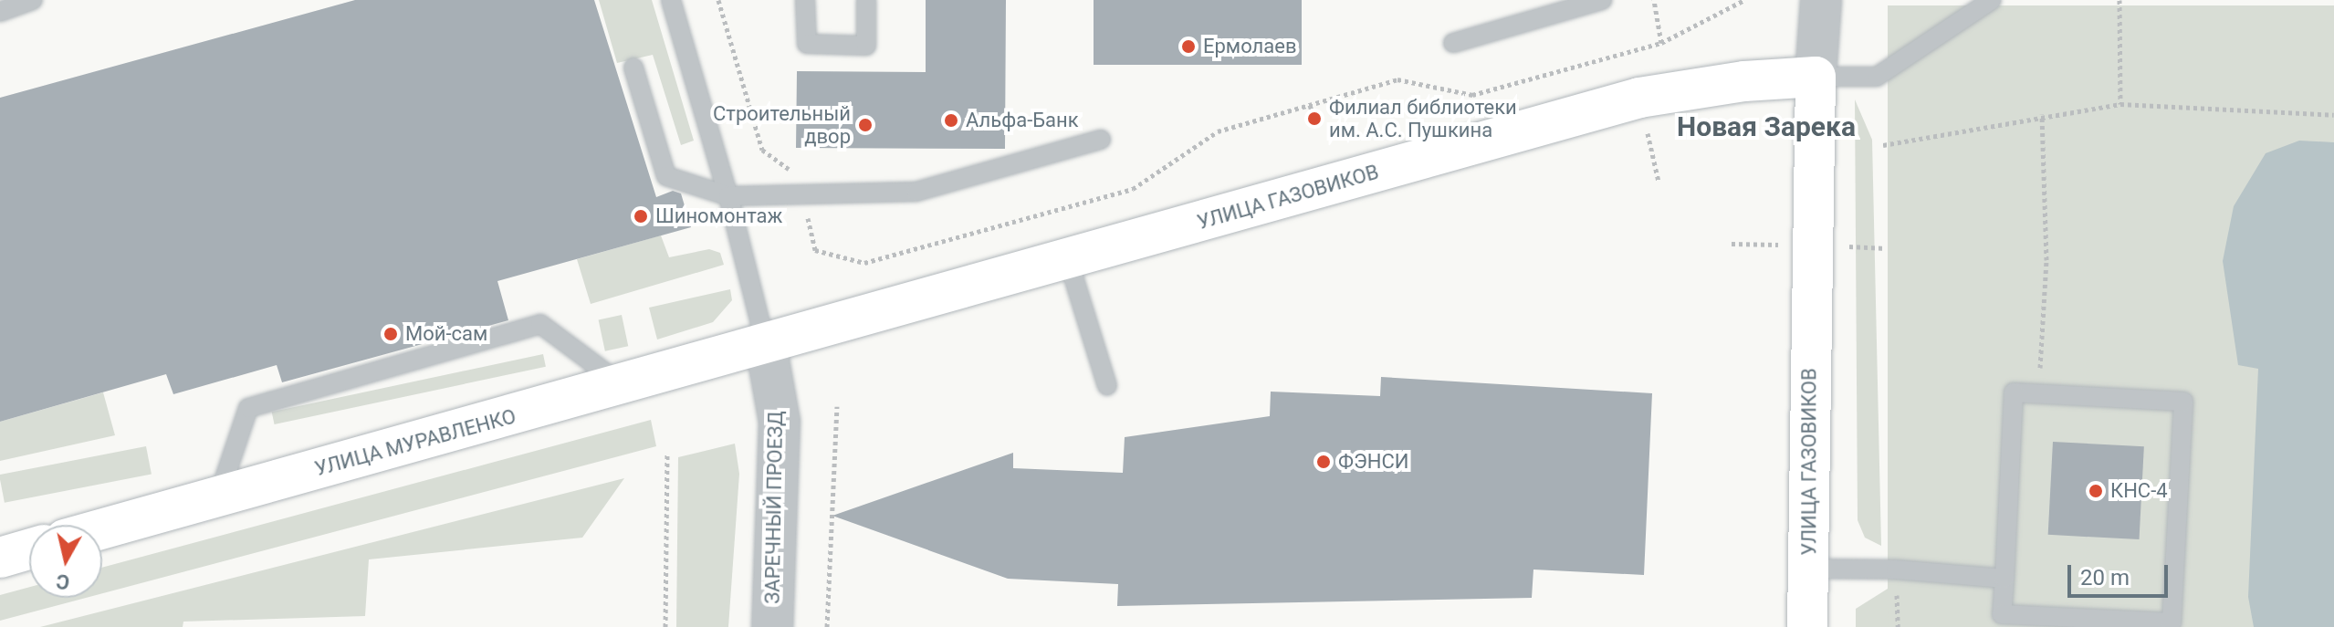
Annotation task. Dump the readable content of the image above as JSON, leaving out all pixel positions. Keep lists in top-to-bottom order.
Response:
{
  "streets": {
    "main road": ["УЛИЦА ГАЗОВИКОВ", "УЛИЦА МУРАВЛЕНКО"],
    "street": ["ЗАРЕЧНЫЙ ПРОЕЗД"]
  },
  "crossings": [
    ["УЛИЦА ГАЗОВИКОВ", "УЛИЦА МУРАВЛЕНКО"],
    ["УЛИЦА ГАЗОВИКОВ", "ЗАРЕЧНЫЙ ПРОЕЗД"],
    ["УЛИЦА МУРАВЛЕНКО", "ЗАРЕЧНЫЙ ПРОЕЗД"]
  ],
  "districts": ["Новая Зарека"],
  "places": [
    "Ермолаев",
    "Филиал библиотеки им. А.С. Пушкина",
    "Альфа-Банк",
    "Строительный двор",
    "Шиномонтаж",
    "Мой-сам",
    "ФЭНСИ",
    "КНС-4"
  ],
  "scale_bar": "20 m",
  "north": "bottom"
}
